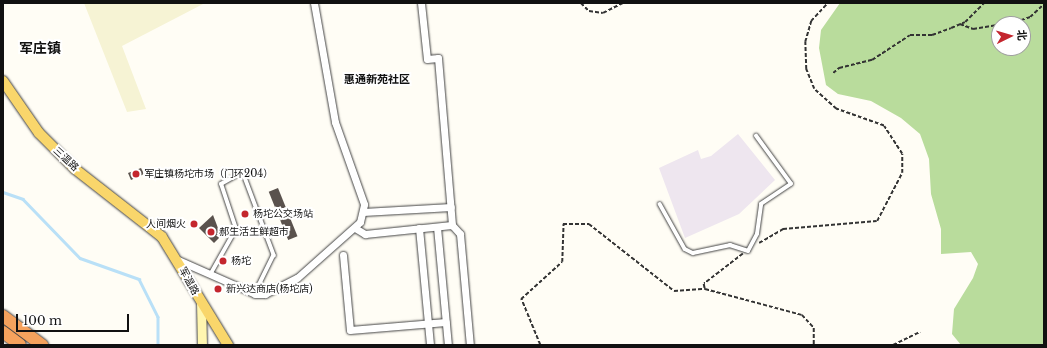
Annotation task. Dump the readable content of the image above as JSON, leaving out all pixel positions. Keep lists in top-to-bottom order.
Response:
{
  "streets": {
    "main road": ["三温路", "军温路"]
  },
  "crossings": [
    ["三温路", "军温路"]
  ],
  "districts": ["军庄镇", "惠通新苑社区"],
  "places": [
    "军庄镇杨坨市场（门环204）",
    "杨坨公交场站",
    "人间烟火",
    "郝生活生鲜超市",
    "杨坨",
    "新兴达商店(杨坨店)"
  ],
  "scale_bar": "100 m",
  "north": "right"
}
